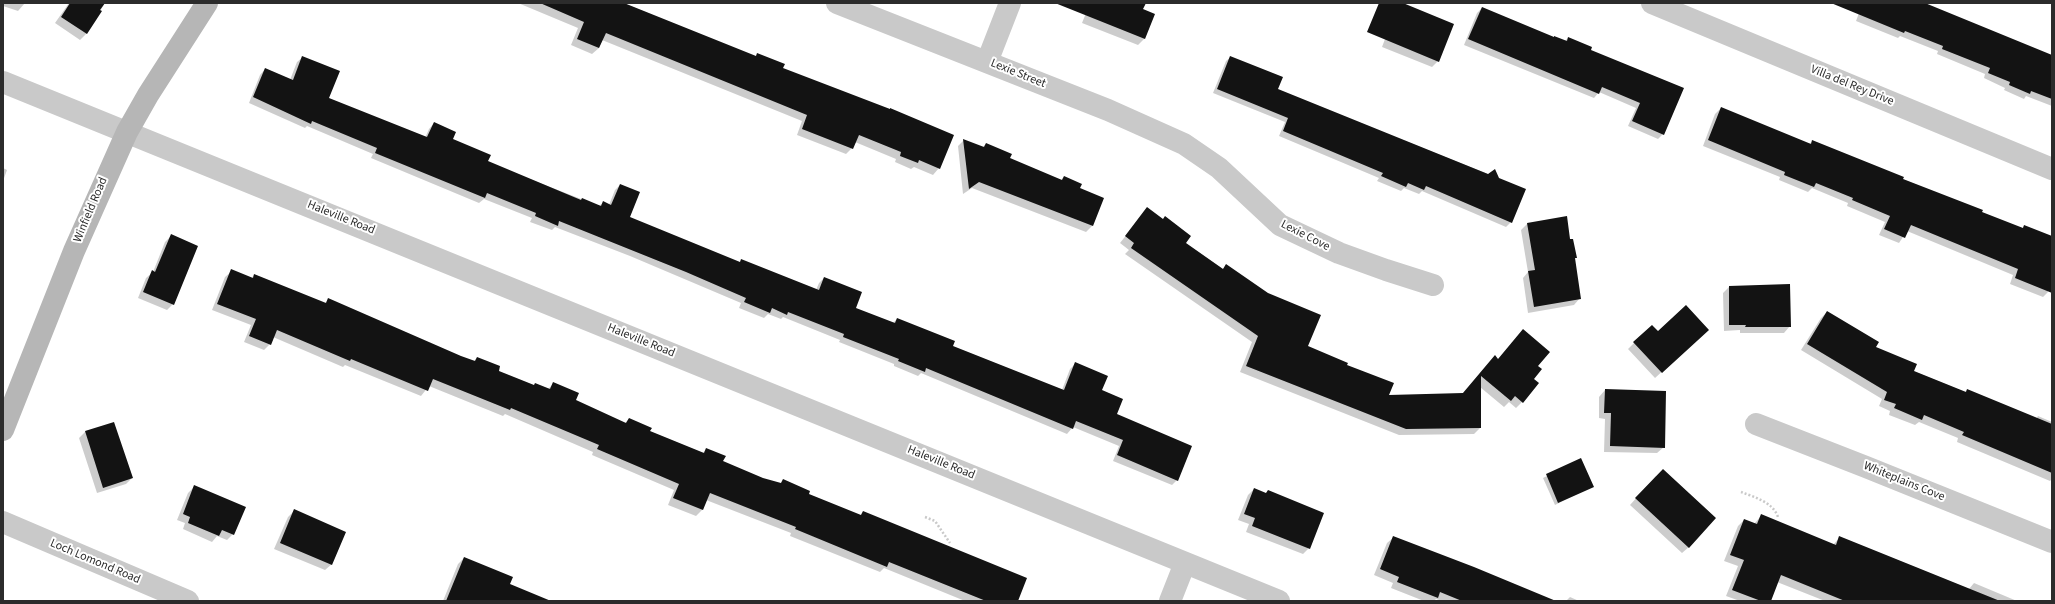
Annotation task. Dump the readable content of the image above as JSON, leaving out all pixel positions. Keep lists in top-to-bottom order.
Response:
{
  "streets": {
    "street": [
      "Lexie Street",
      "Villa del Rey Drive",
      "Winfield Road",
      "Haleville Road",
      "Lexie Cove",
      "Whiteplains Cove",
      "Loch Lomond Road"
    ]
  },
  "crossings": [
    ["Lexie Street", "Lexie Cove"],
    ["Winfield Road", "Haleville Road"]
  ]
}
